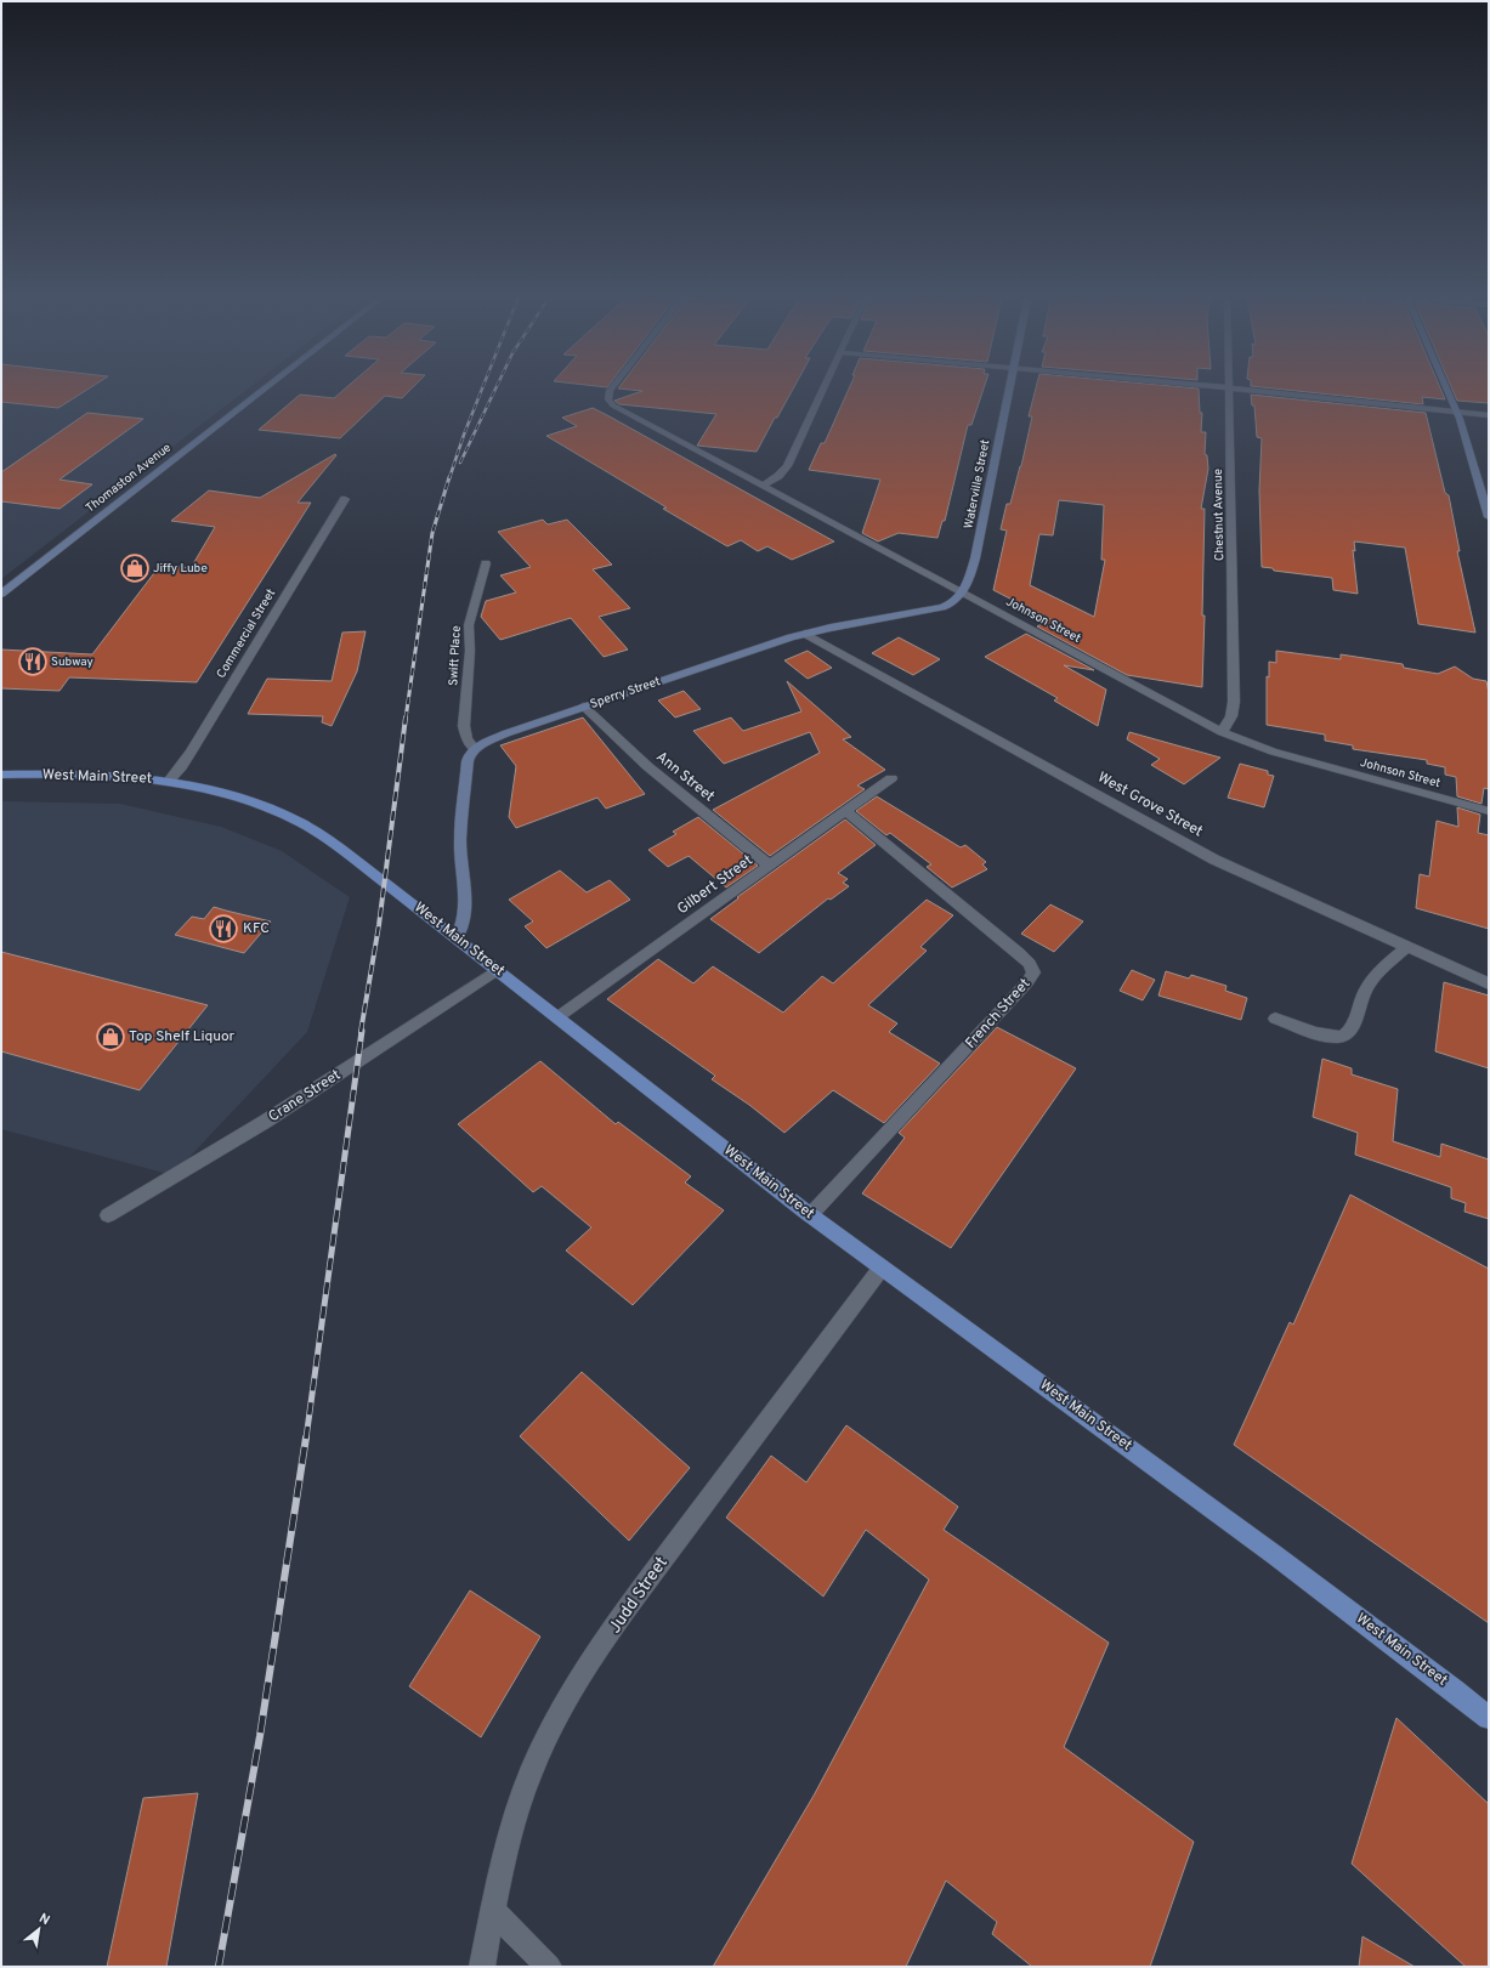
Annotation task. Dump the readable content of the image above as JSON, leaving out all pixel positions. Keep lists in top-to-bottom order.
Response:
{
  "streets": {
    "main road": ["West Main Street"],
    "street": [
      "Thomaston Avenue",
      "Waterville Street",
      "Chestnut Avenue",
      "Johnson Street",
      "Commercial Street",
      "Swift Place",
      "Sperry Street",
      "Ann Street",
      "West Grove Street",
      "Gilbert Street",
      "French Street",
      "Crane Street",
      "Judd Street"
    ]
  },
  "crossings": [
    ["Waterville Street", "Johnson Street"],
    ["Waterville Street", "Sperry Street"],
    ["Chestnut Avenue", "Johnson Street"],
    ["Johnson Street", "Sperry Street"],
    ["Commercial Street", "West Main Street"],
    ["Swift Place", "Sperry Street"],
    ["Sperry Street", "Ann Street"],
    ["Sperry Street", "West Grove Street"],
    ["West Main Street", "Gilbert Street"],
    ["West Main Street", "French Street"],
    ["West Main Street", "Crane Street"],
    ["West Main Street", "Judd Street"],
    ["Ann Street", "Gilbert Street"],
    ["Gilbert Street", "French Street"]
  ],
  "places": {
    "shop": ["Jiffy Lube", "Top Shelf Liquor"],
    "restaurant": ["Subway", "KFC"]
  },
  "north": "top right"
}
